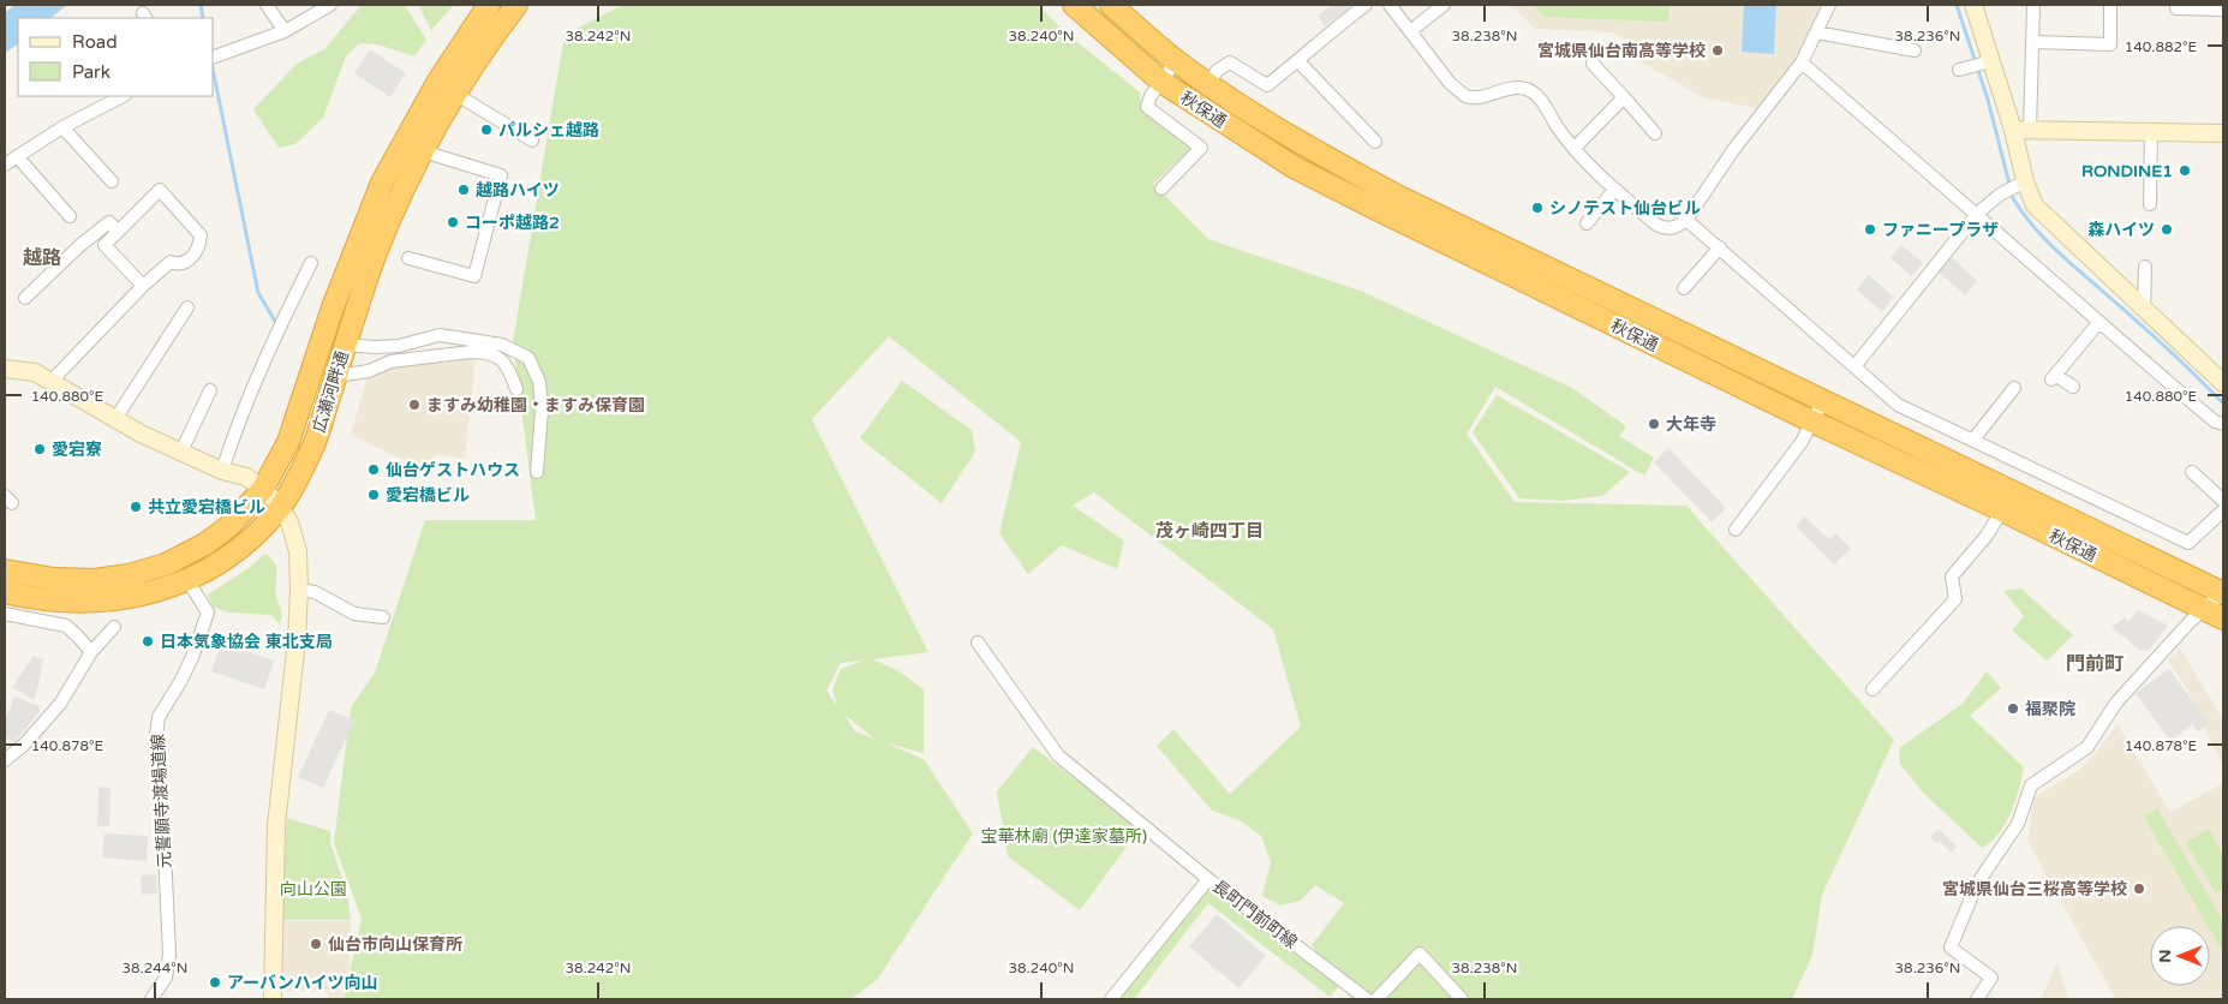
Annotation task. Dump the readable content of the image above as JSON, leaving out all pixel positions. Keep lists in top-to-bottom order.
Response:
{
  "streets": {
    "highway": ["秋保通", "広瀬河畔通"],
    "street": ["元誓願寺渡場道線", "長町門前町線"]
  },
  "crossings": [
    ["広瀬河畔通", "元誓願寺渡場道線"]
  ],
  "districts": ["越路", "茂ヶ崎四丁目", "門前町"],
  "parks": ["宝華林廟 (伊達家墓所)", "向山公園"],
  "places": [
    "宮城県仙台南高等学校",
    "パルシェ越路",
    "RONDINE1",
    "越路ハイツ",
    "シノテスト仙台ビル",
    "コーポ越路2",
    "ファニープラザ",
    "森ハイツ",
    "ますみ幼稚園・ますみ保育園",
    "大年寺",
    "愛宕寮",
    "仙台ゲストハウス",
    "愛宕橋ビル",
    "共立愛宕橋ビル",
    "日本気象協会 東北支局",
    "福聚院",
    "宮城県仙台三桜高等学校",
    "仙台市向山保育所",
    "アーバンハイツ向山"
  ],
  "legend": ["Road", "Park"],
  "north": "left",
  "coordinates": [
    "38.242°N",
    "38.240°N",
    "38.238°N",
    "38.236°N",
    "140.882°E",
    "140.880°E",
    "140.878°E",
    "38.244°N"
  ]
}
